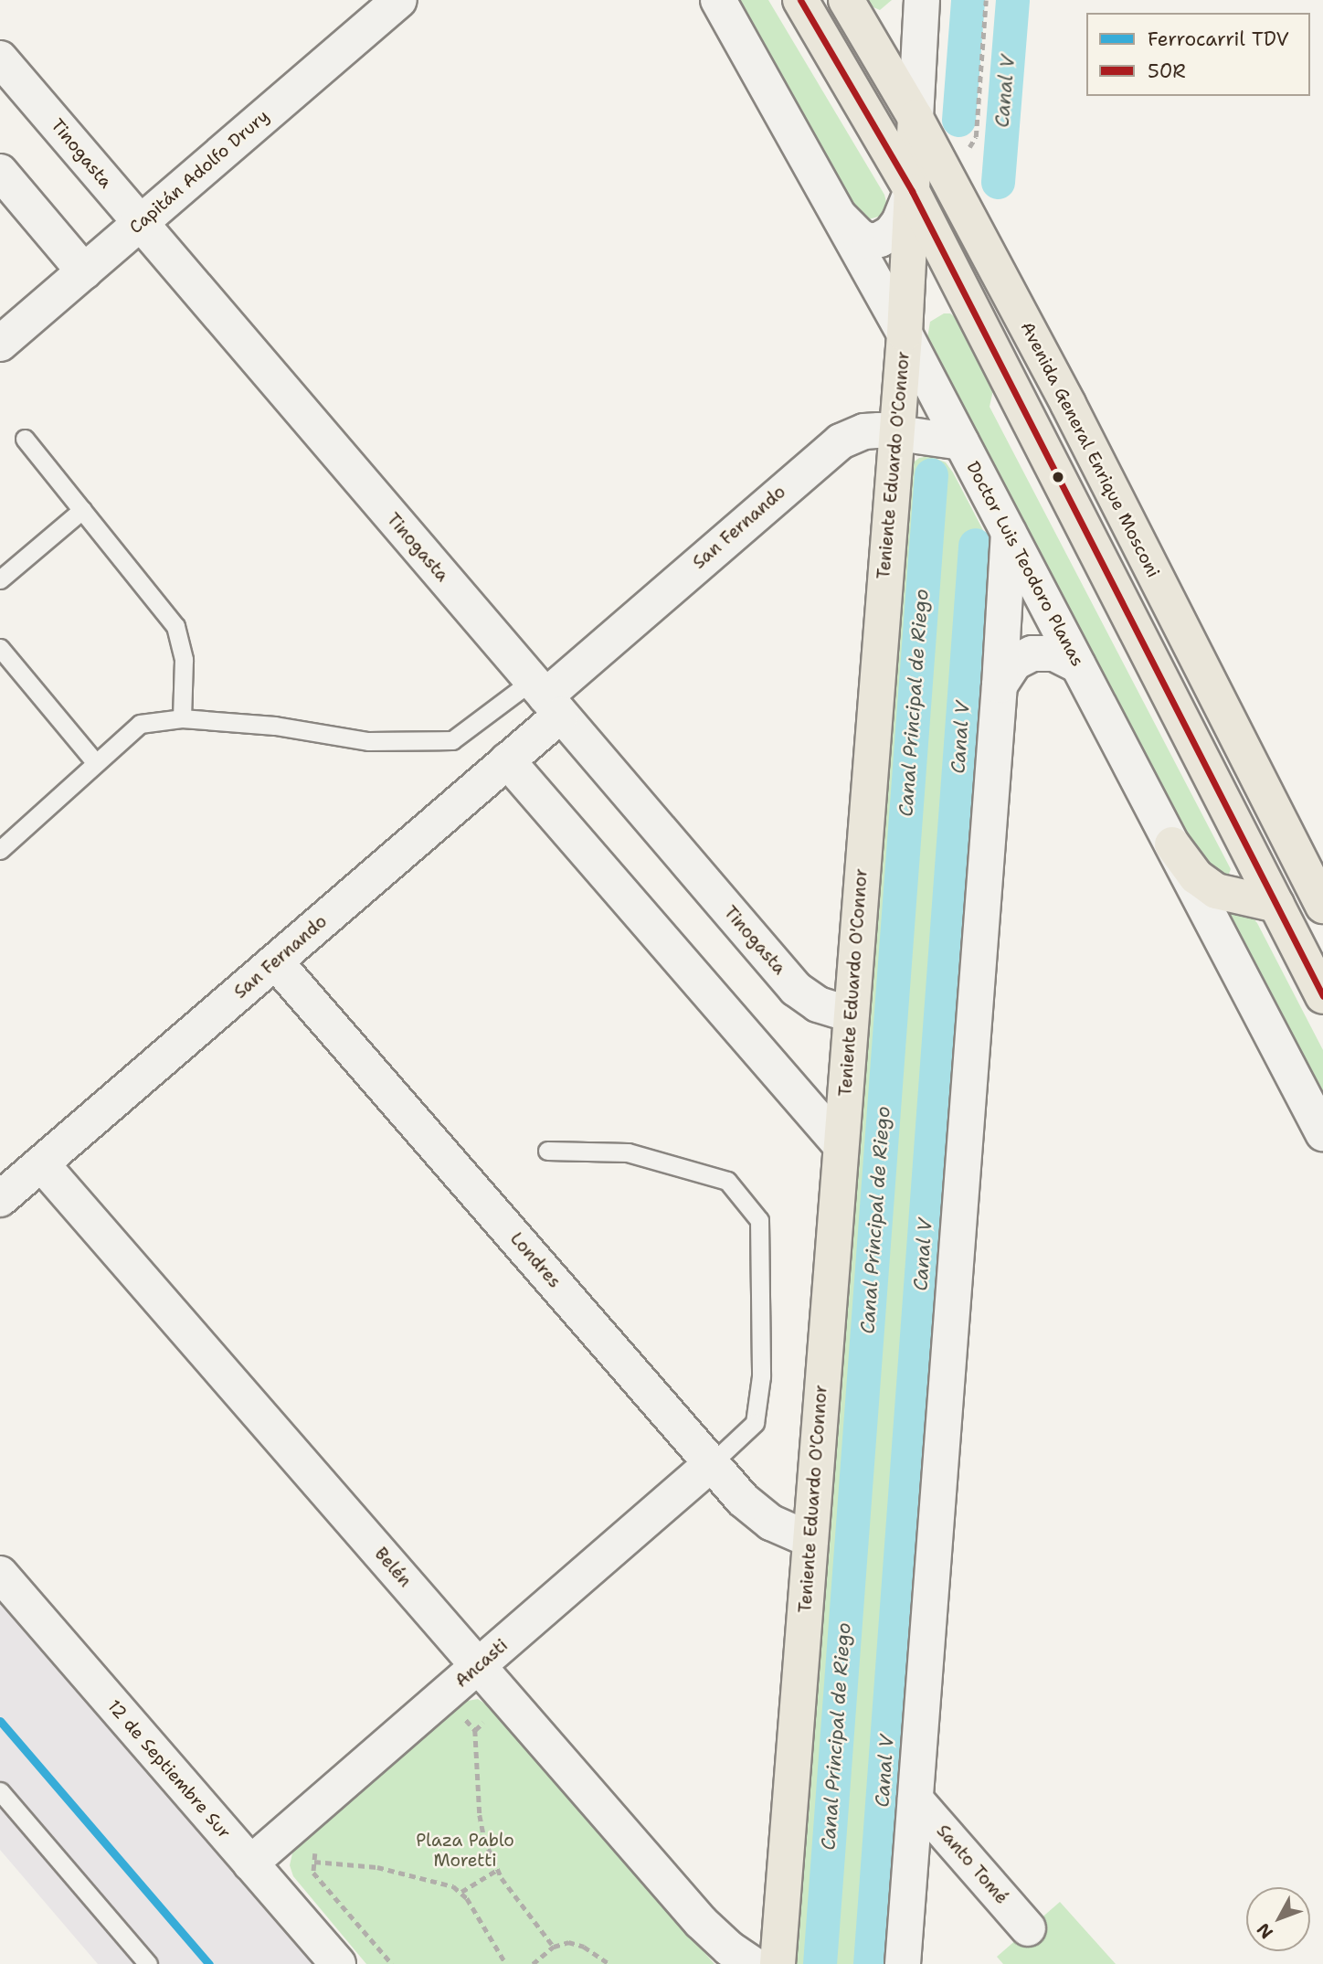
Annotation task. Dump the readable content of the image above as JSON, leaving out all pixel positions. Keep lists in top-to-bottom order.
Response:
{
  "streets": {
    "main road": ["Avenida General Enrique Mosconi", "Teniente Eduardo O'Connor"],
    "street": [
      "Tinogasta",
      "Capitán Adolfo Drury",
      "San Fernando",
      "Doctor Luis Teodoro Planas",
      "Londres",
      "Belén",
      "Ancasti",
      "12 de Septiembre Sur",
      "Santo Tomé"
    ]
  },
  "crossings": [
    ["Tinogasta", "Capitán Adolfo Drury"],
    ["Tinogasta", "Teniente Eduardo O'Connor"],
    ["Tinogasta", "San Fernando"],
    ["Avenida General Enrique Mosconi", "Teniente Eduardo O'Connor"],
    ["Teniente Eduardo O'Connor", "San Fernando"],
    ["Teniente Eduardo O'Connor", "Doctor Luis Teodoro Planas"],
    ["Teniente Eduardo O'Connor", "Londres"],
    ["San Fernando", "Doctor Luis Teodoro Planas"],
    ["San Fernando", "Londres"],
    ["San Fernando", "Belén"],
    ["Londres", "Ancasti"],
    ["Belén", "Ancasti"],
    ["Ancasti", "12 de Septiembre Sur"]
  ],
  "water": ["Canal V", "Canal Principal de Riego"],
  "parks": ["Plaza Pablo Moretti"],
  "lines": ["transit line 50R", "rail line TDV"],
  "legend": ["Ferrocarril TDV", "50R"],
  "north": "bottom left"
}
